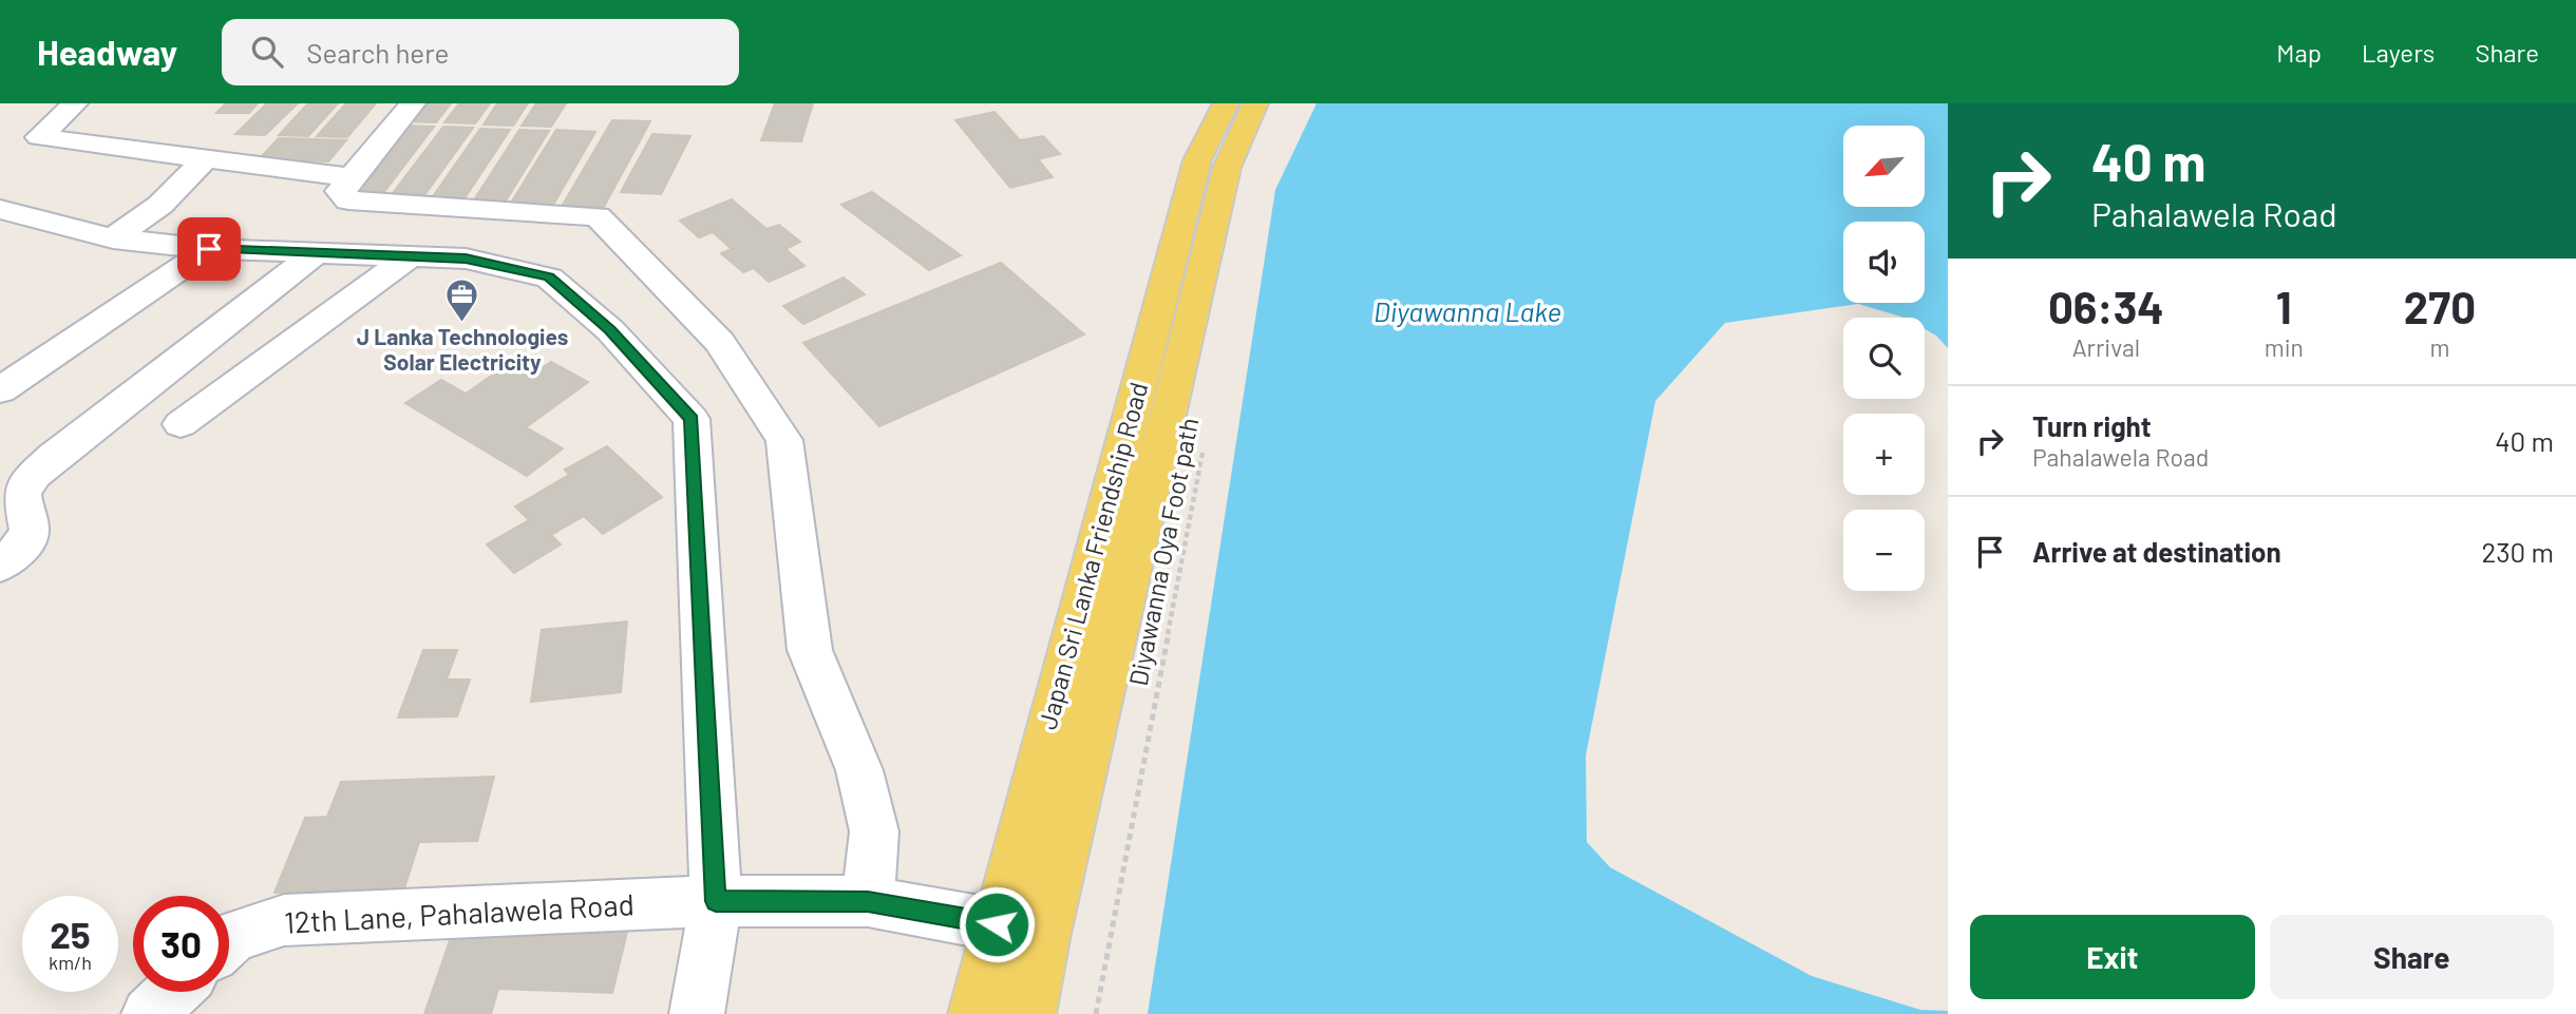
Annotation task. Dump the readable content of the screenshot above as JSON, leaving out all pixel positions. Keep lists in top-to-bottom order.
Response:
{
  "streets": {
    "main road": ["Japan Sri Lanka Friendship Road"],
    "street": ["12th Lane, Pahalawela Road"],
    "path": ["Diyawanna Oya Foot path"]
  },
  "crossings": [
    ["Japan Sri Lanka Friendship Road", "12th Lane, Pahalawela Road"]
  ],
  "water": ["Diyawanna Lake"],
  "places": {
    "office": ["J Lanka Technologies Solar Electricity"]
  },
  "north": "bottom left",
  "page": {
    "header": "Headway",
    "search": "Search here",
    "nav": ["Map", "Layers", "Share"],
    "turn": ["40 m", "Pahalawela Road"],
    "map_buttons": ["+", "−"],
    "eta": [
      "06:34",
      "Arrival",
      "1",
      "min",
      "270",
      "m"
    ],
    "list": [
      {
        "name": "Turn right",
        "note": "Pahalawela Road",
        "value": "40 m"
      },
      {
        "name": "Arrive at destination",
        "value": "230 m"
      }
    ],
    "speed": "25 km/h",
    "limit": "30",
    "buttons": ["Exit", "Share"]
  }
}
